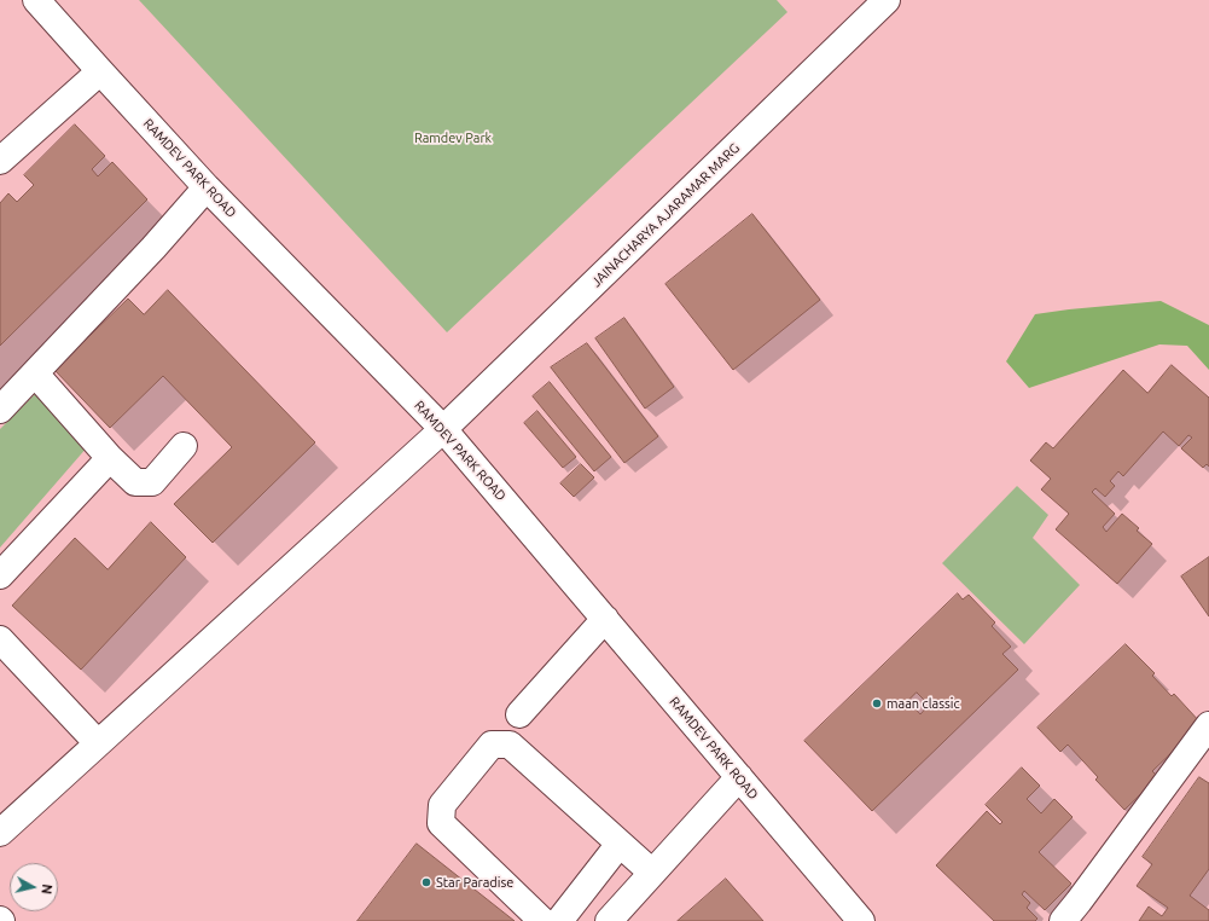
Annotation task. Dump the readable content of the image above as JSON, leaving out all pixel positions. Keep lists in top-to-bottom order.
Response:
{
  "streets": {
    "street": ["RAMDEV PARK ROAD", "JAINACHARYA AJARAMAR MARG"]
  },
  "crossings": [
    ["RAMDEV PARK ROAD", "JAINACHARYA AJARAMAR MARG"]
  ],
  "parks": ["Ramdev Park"],
  "places": ["maan classic", "Star Paradise"],
  "north": "right"
}
